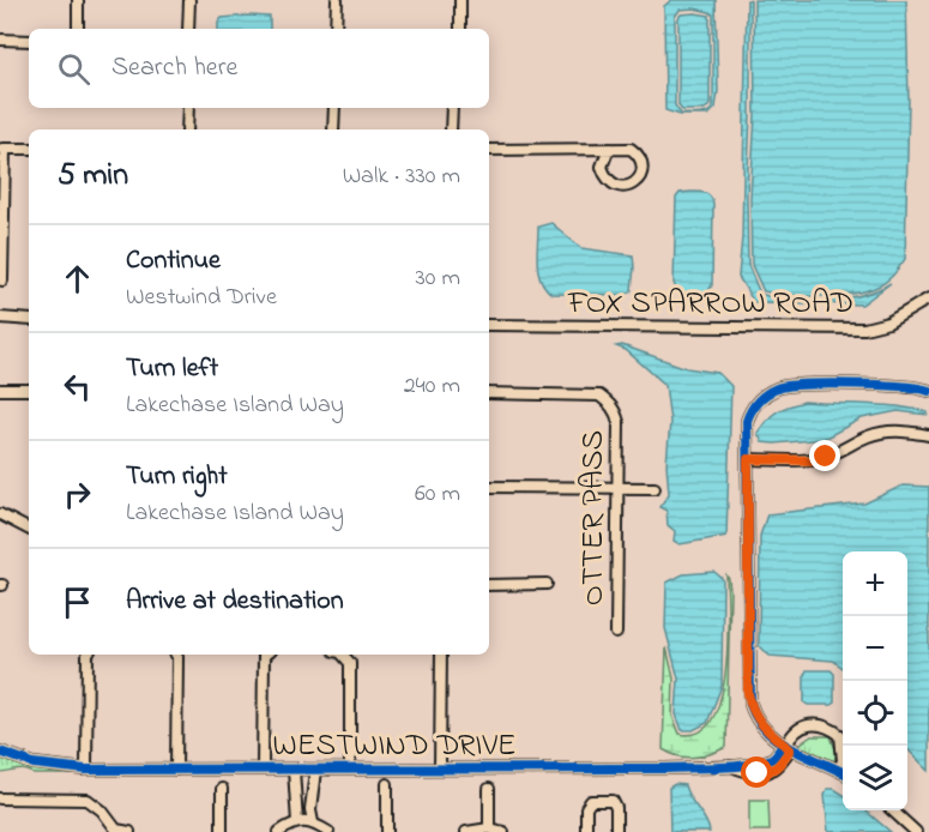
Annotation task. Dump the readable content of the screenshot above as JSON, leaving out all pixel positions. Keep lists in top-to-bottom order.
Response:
{
  "streets": {
    "street": ["FOX SPARROW ROAD", "OTTER PASS", "WESTWIND DRIVE"]
  },
  "page": {
    "search": "Search here",
    "heading": ["5 min", "Walk · 330 m"],
    "list": [
      ["Continue", "Westwind Drive", "30 m"],
      ["Turn left", "Lakechase Island Way", "240 m"],
      ["Turn right", "Lakechase Island Way", "60 m"],
      "Arrive at destination"
    ],
    "map_buttons": ["+", "−"]
  }
}
